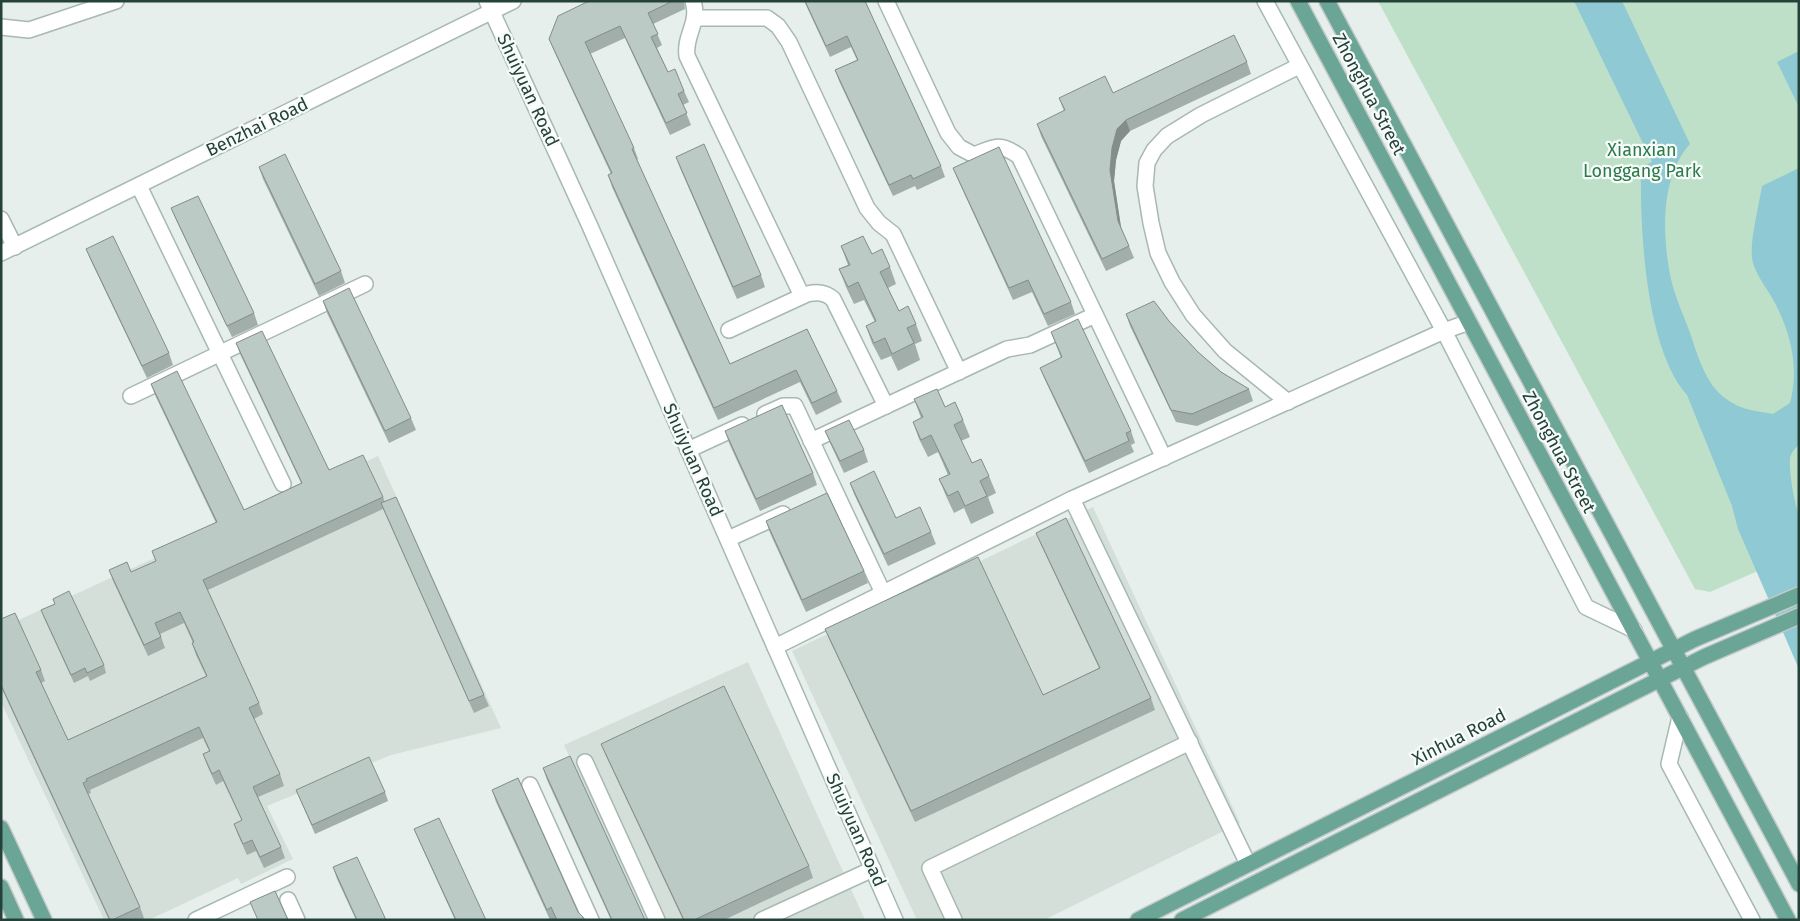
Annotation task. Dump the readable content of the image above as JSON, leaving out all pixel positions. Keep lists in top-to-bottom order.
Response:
{
  "streets": {
    "main road": ["Zhonghua Street", "Xinhua Road"],
    "street": ["Shuiyuan Road", "Benzhai Road"]
  },
  "crossings": [
    ["Shuiyuan Road", "Benzhai Road"],
    ["Zhonghua Street", "Xinhua Road"]
  ],
  "parks": ["Xianxian Longgang Park"]
}
